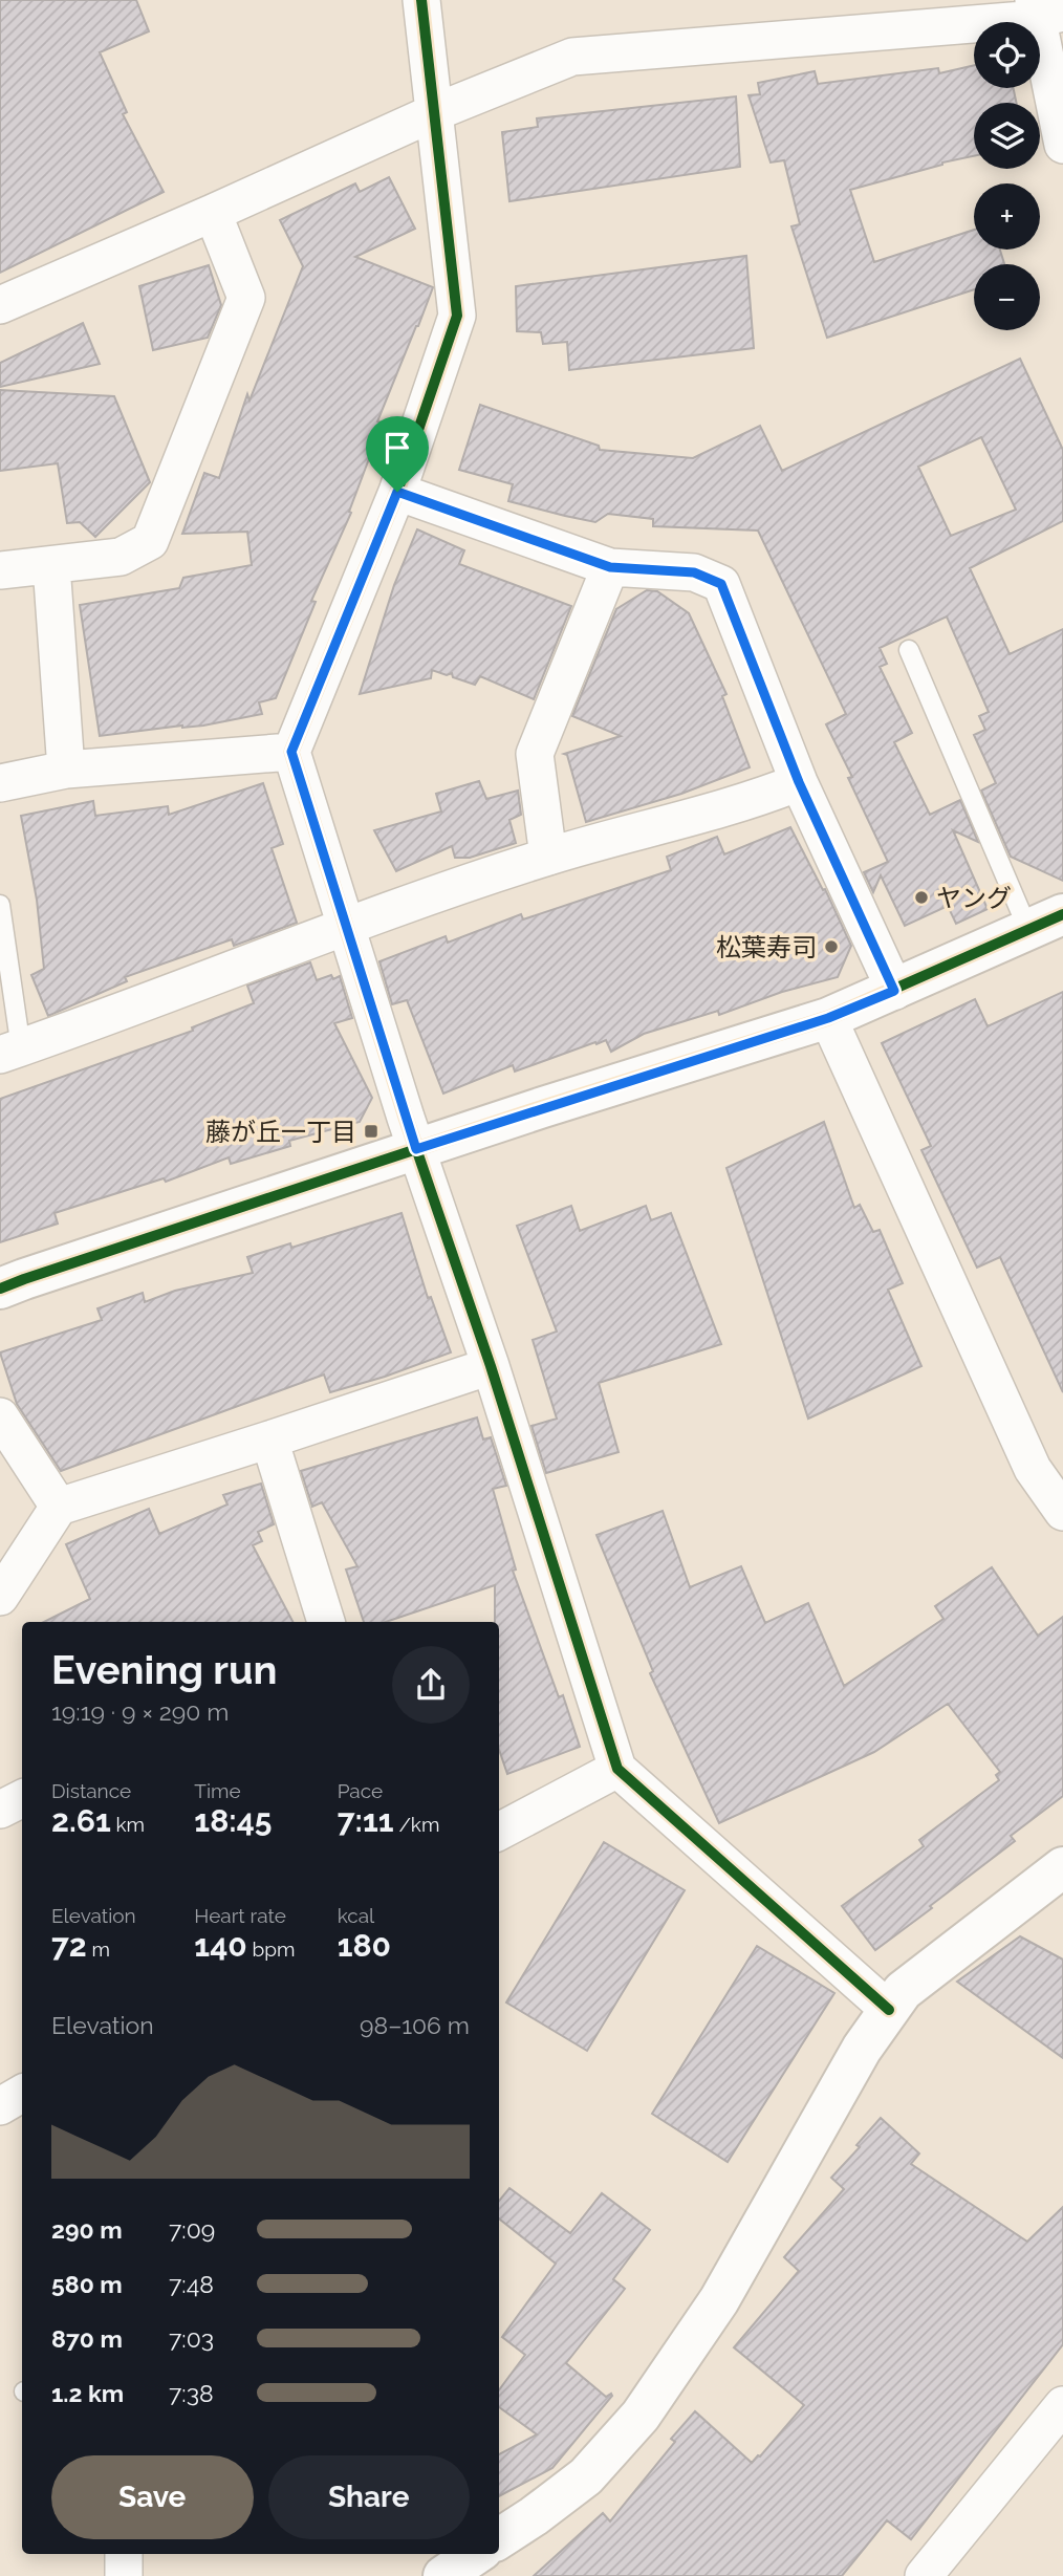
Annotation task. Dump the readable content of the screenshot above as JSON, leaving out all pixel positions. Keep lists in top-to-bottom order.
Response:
{
  "places": {
    "other": ["ヤング", "松葉寿司"],
    "transit": ["藤が丘一丁目"]
  },
  "page": {
    "map_buttons": ["+", "−"],
    "heading": ["Evening run", "19:19 · 9 × 290 m"],
    "stats": [
      ["Distance", "2.61 km"],
      ["Time", "18:45"],
      ["Pace", "7:11 /km"],
      ["Elevation", "72 m"],
      ["Heart rate", "140 bpm"],
      ["kcal", "180"]
    ],
    "chart": ["Elevation", "98–106 m"],
    "list": [
      {
        "name": "290 m",
        "note": "7:09"
      },
      {
        "name": "580 m",
        "note": "7:48"
      },
      {
        "name": "870 m",
        "note": "7:03"
      },
      {
        "name": "1.2 km",
        "note": "7:38"
      }
    ],
    "buttons": ["Save", "Share"]
  }
}
